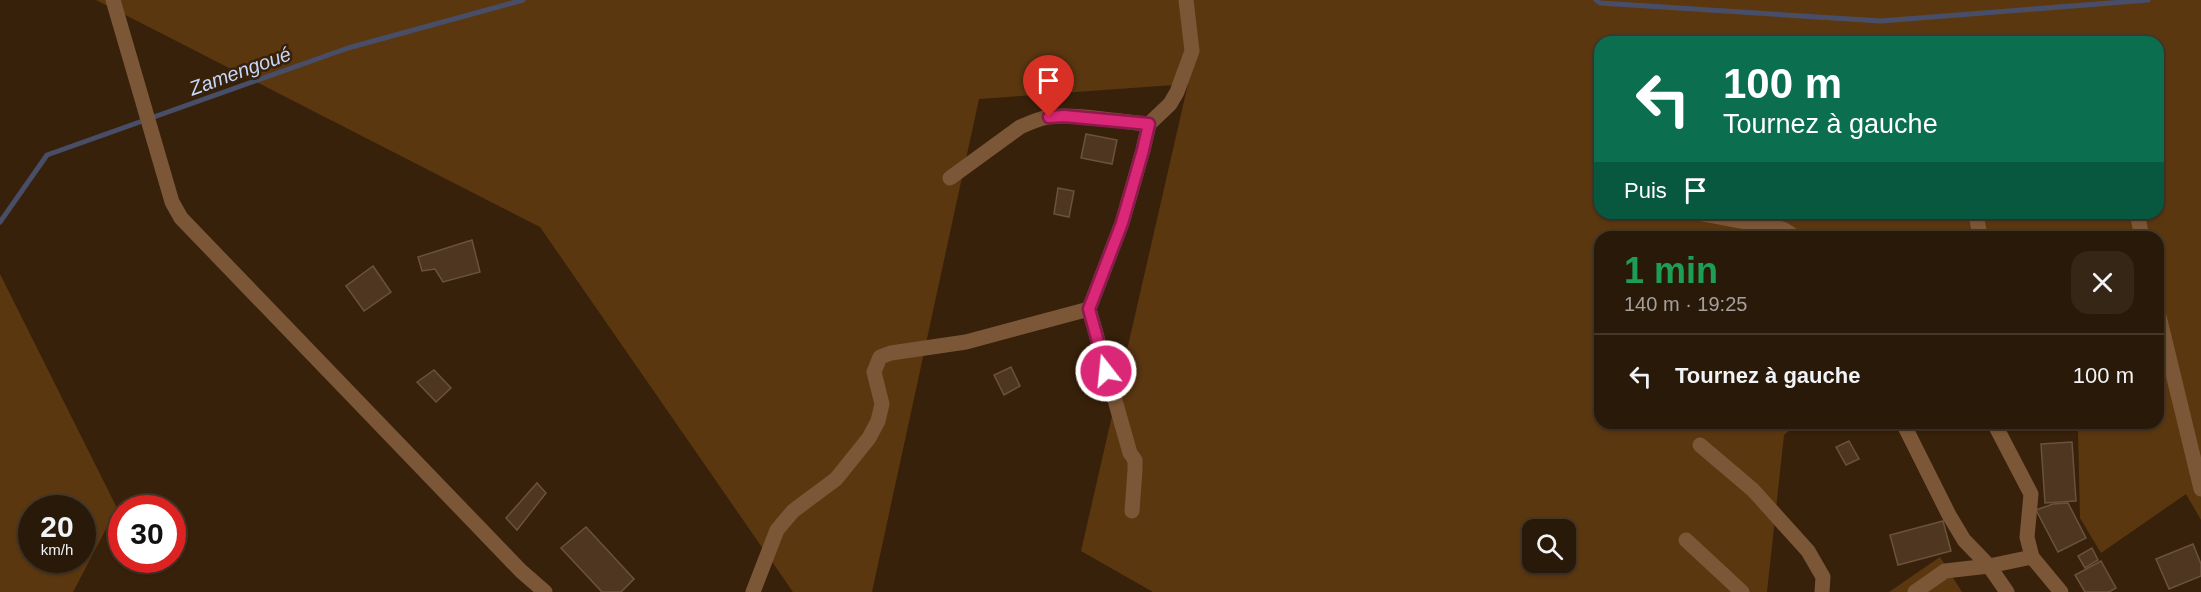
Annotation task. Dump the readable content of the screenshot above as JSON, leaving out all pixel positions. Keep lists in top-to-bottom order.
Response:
{
  "water": ["Zamengoué"],
  "page": {
    "turn": ["100 m", "Tournez à gauche"],
    "then": "Puis",
    "heading": ["1 min", "140 m · 19:25"],
    "list": [
      {
        "name": "Tournez à gauche",
        "value": "100 m"
      }
    ],
    "speed": "20 km/h",
    "limit": "30"
  }
}
